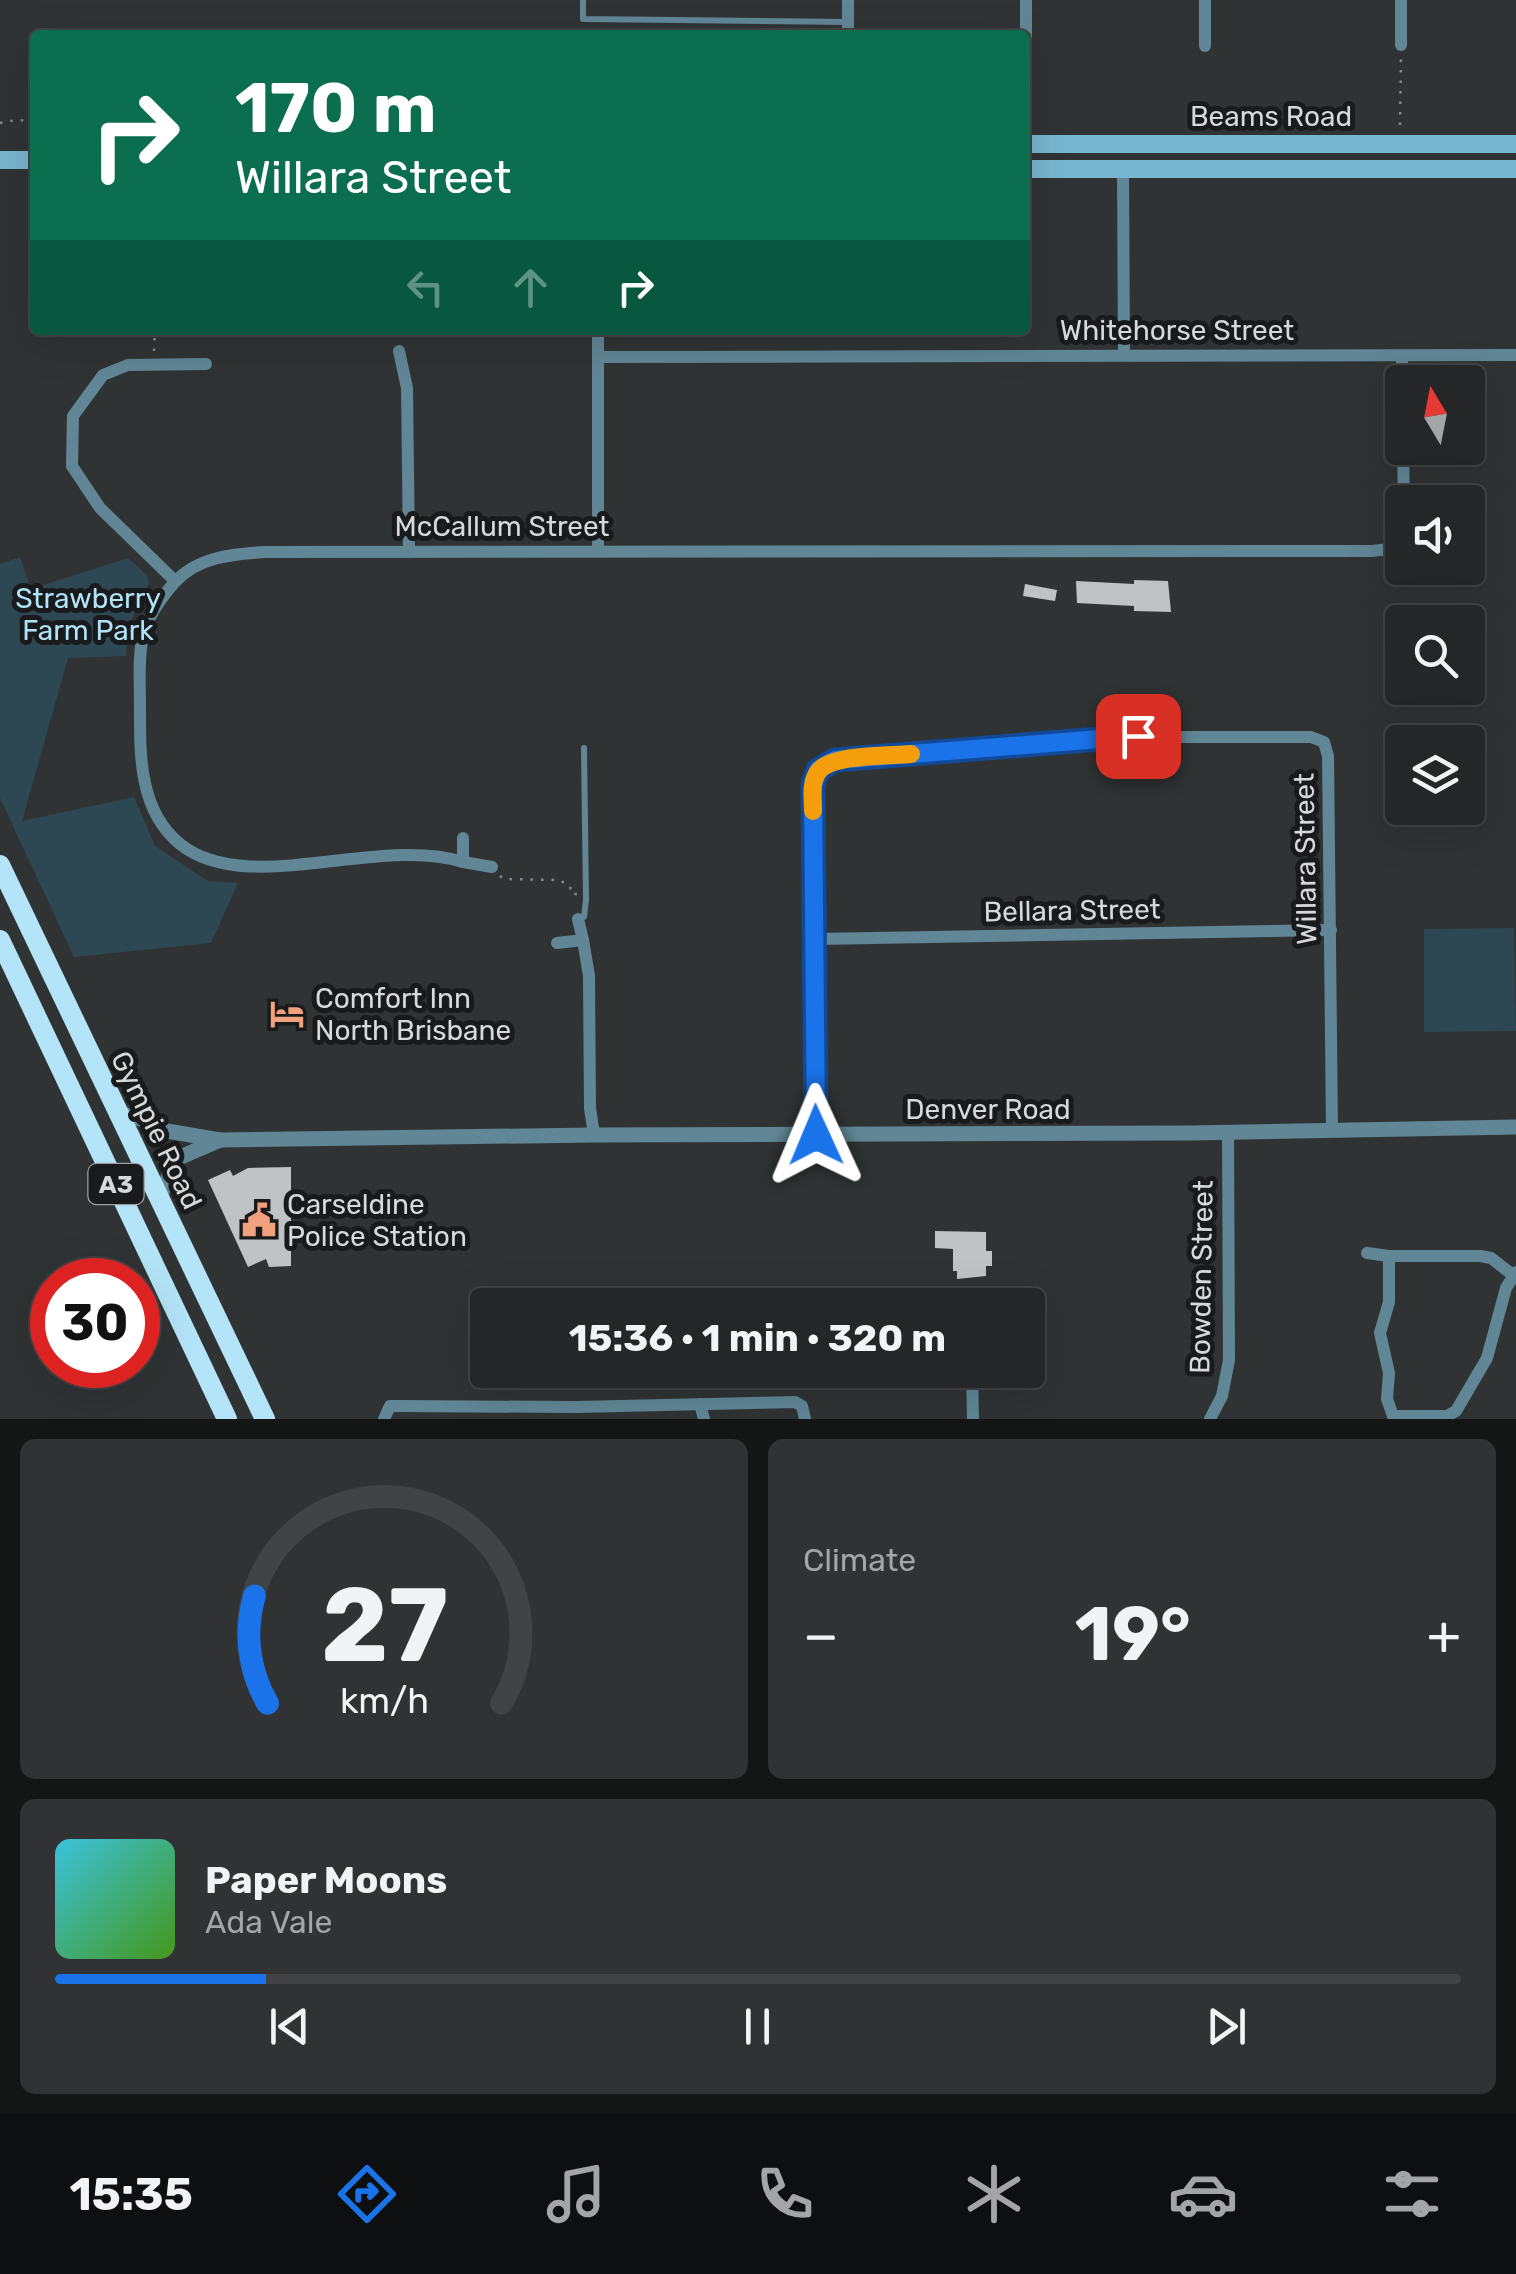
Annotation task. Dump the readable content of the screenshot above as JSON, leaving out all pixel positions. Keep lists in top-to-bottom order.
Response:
{
  "streets": {
    "highway": ["Gympie Road", "A3"],
    "main road": ["Beams Road"],
    "street": [
      "Whitehorse Street",
      "McCallum Street",
      "Willara Street",
      "Bellara Street",
      "Denver Road",
      "Bowden Street"
    ]
  },
  "crossings": [
    ["Willara Street", "Bellara Street"],
    ["Willara Street", "Denver Road"],
    ["Denver Road", "Gympie Road"],
    ["Denver Road", "Bowden Street"]
  ],
  "parks": ["Strawberry Farm Park"],
  "places": {
    "hotel": ["Comfort Inn North Brisbane"],
    "public building": ["Carseldine Police Station"]
  },
  "north": "top",
  "page": {
    "turn": ["170 m", "Willara Street"],
    "limit": "30",
    "trip": "15:36 · 1 min · 320 m",
    "tile": "Climate",
    "heat": ["−", "19°", "+"],
    "song": ["Paper Moons", "Ada Vale"],
    "tabs": "15:35",
    "gauge": ["27", "km/h"]
  }
}
